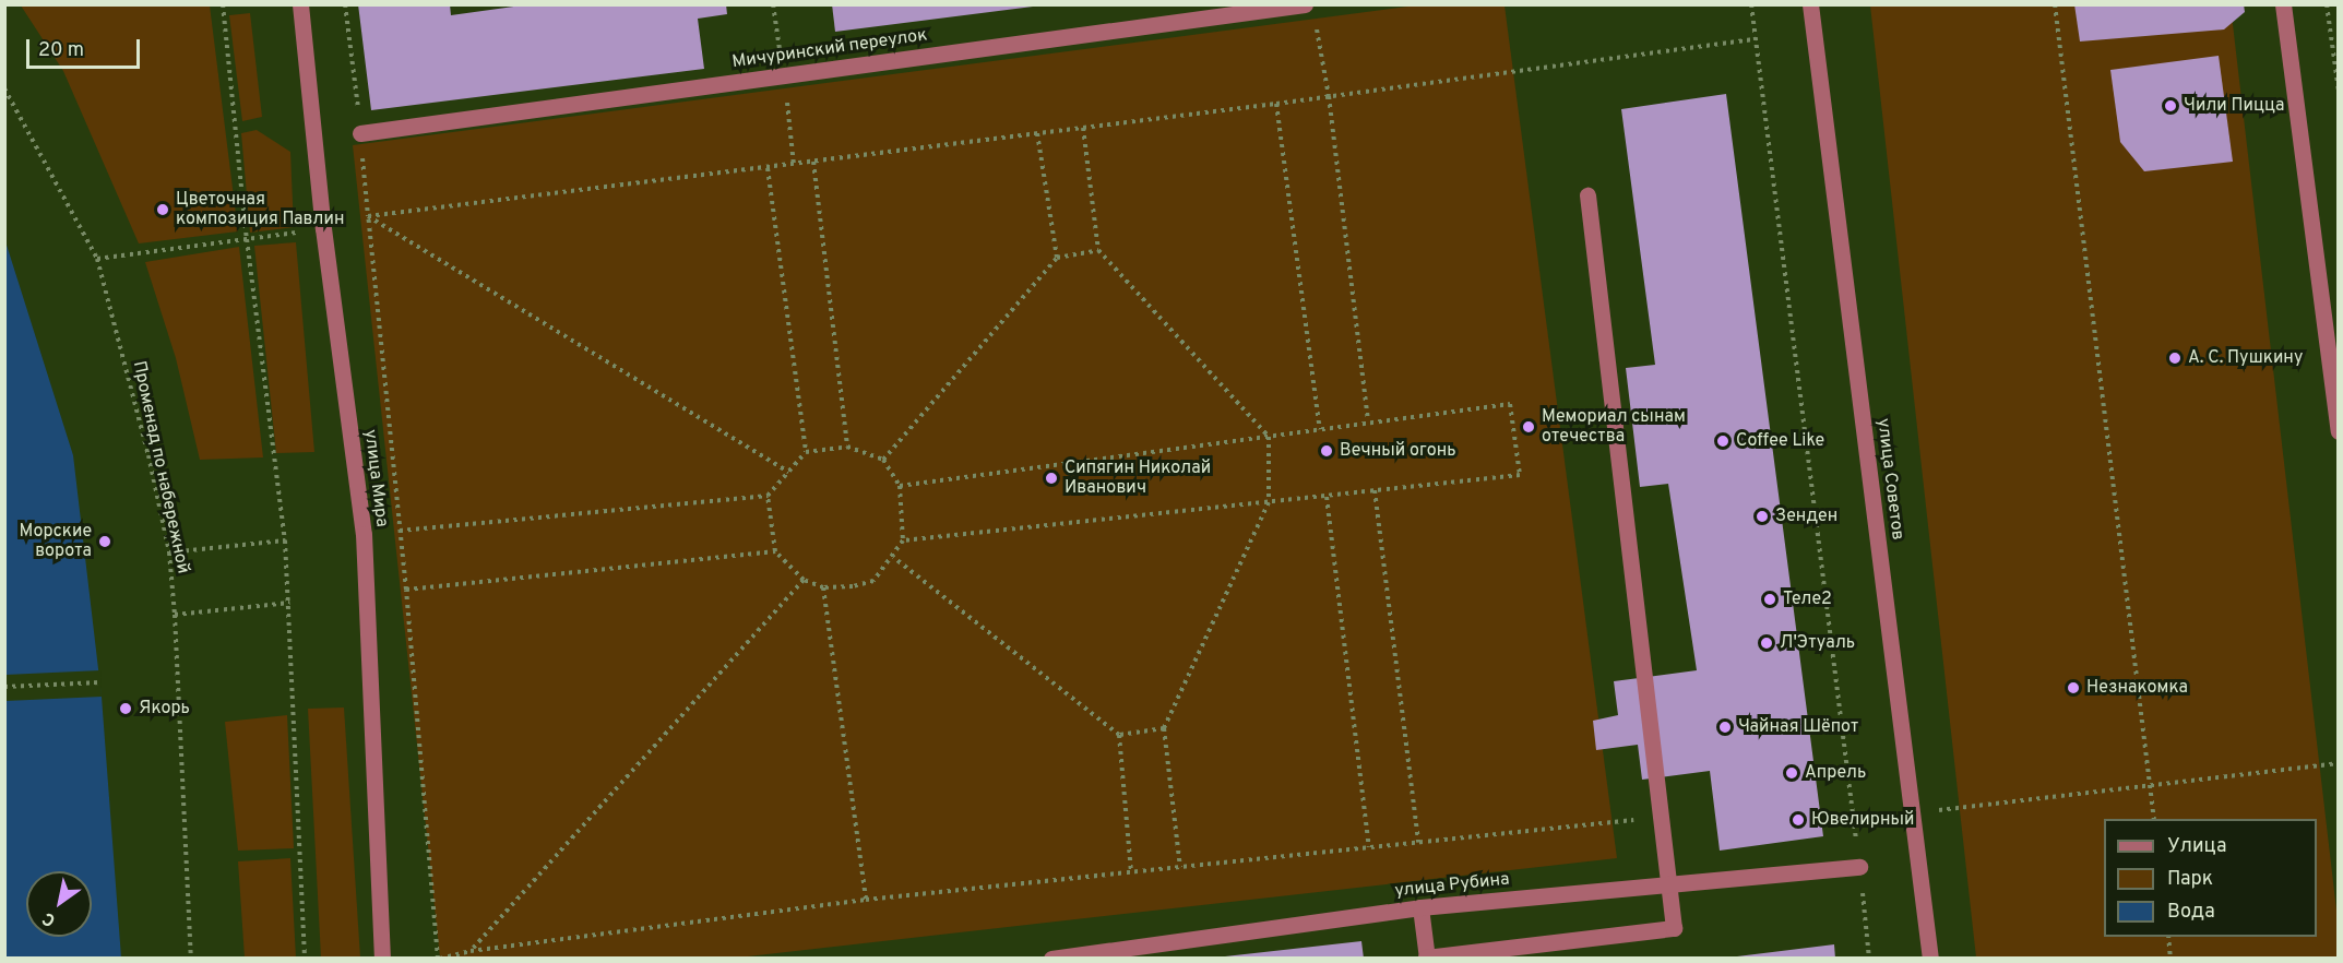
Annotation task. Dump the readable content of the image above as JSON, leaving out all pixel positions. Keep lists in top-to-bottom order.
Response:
{
  "streets": {
    "street": [
      "Мичуринский переулок",
      "улица Мира",
      "улица Советов",
      "улица Рубина"
    ],
    "path": ["Променад по набережной"]
  },
  "places": [
    "Чили Пицца",
    "Цветочная композиция Павлин",
    "А. С. Пушкину",
    "Мемориал сынам отечества",
    "Coffee Like",
    "Вечный огонь",
    "Сипягин Николай Иванович",
    "Зенден",
    "Морские ворота",
    "Теле2",
    "Л'Этуаль",
    "Незнакомка",
    "Якорь",
    "Чайная Шёпот",
    "Апрель",
    "Ювелирный"
  ],
  "legend": ["Улица", "Парк", "Вода"],
  "scale_bar": "20 m",
  "north": "bottom left"
}
